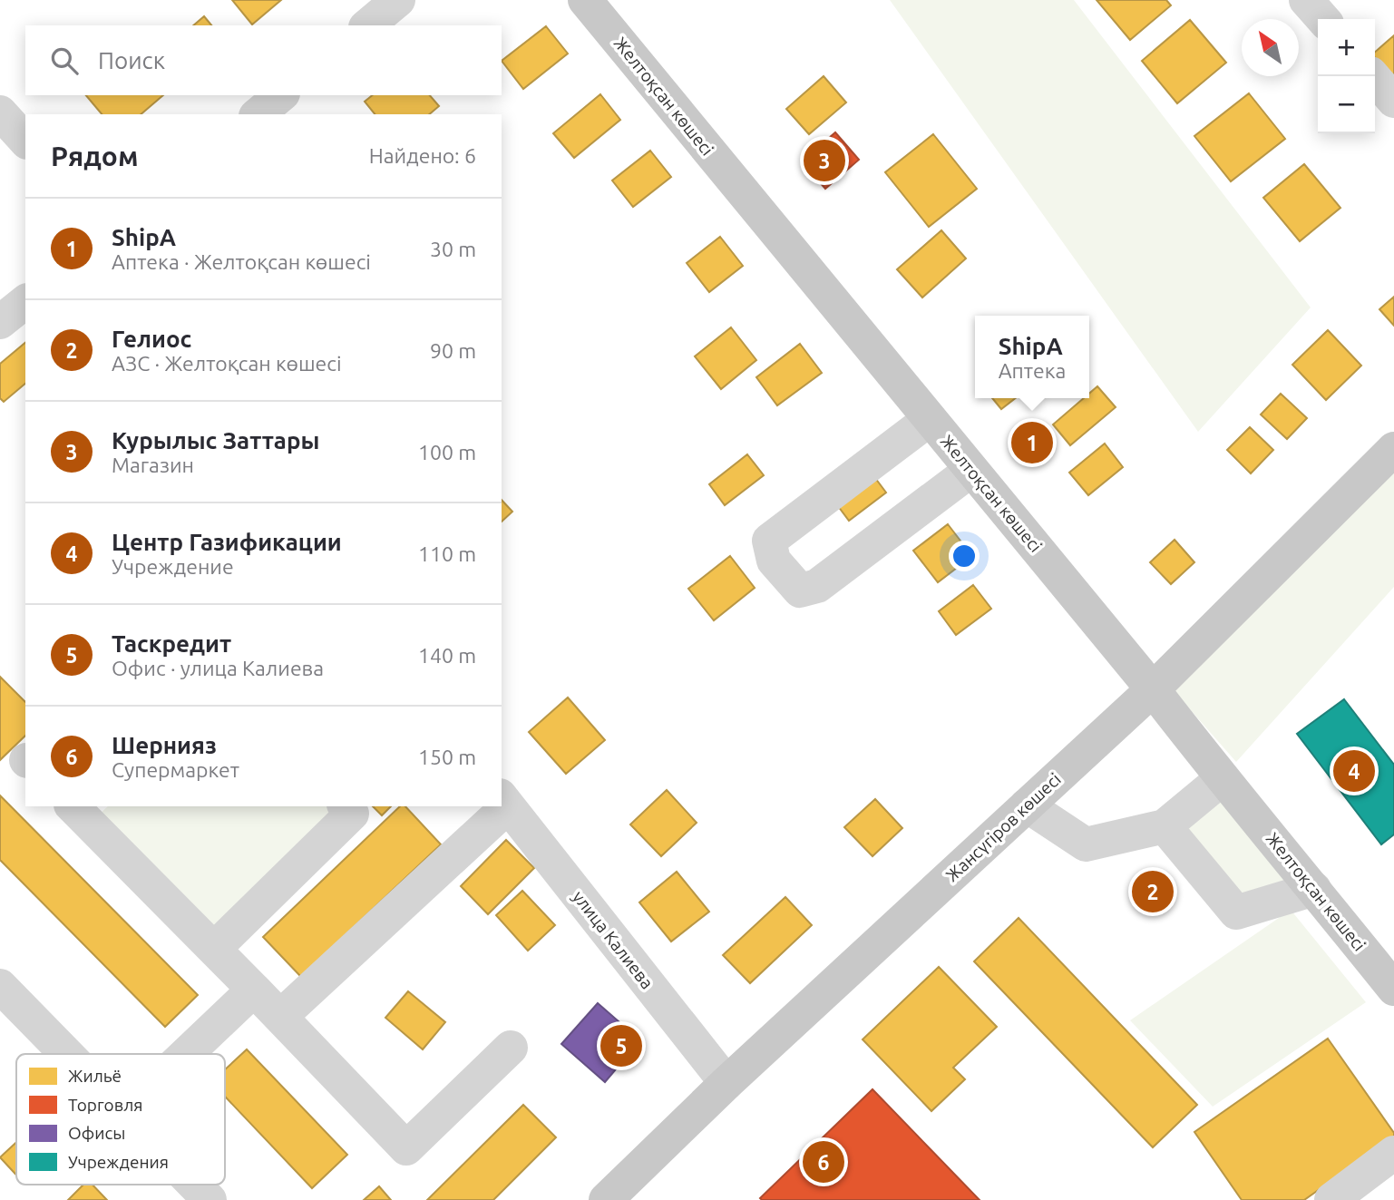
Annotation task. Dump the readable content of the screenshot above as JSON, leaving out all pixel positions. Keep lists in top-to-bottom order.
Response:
{
  "streets": {
    "main road": ["Желтоқсан көшесі", "Жансүгіров көшесі"],
    "street": ["улица Калиева"]
  },
  "crossings": [
    ["Желтоқсан көшесі", "Жансүгіров көшесі"],
    ["Жансүгіров көшесі", "улица Калиева"]
  ],
  "legend": [
    "Жильё",
    "Торговля",
    "Офисы",
    "Учреждения"
  ],
  "north": "top left",
  "page": {
    "map_buttons": ["+", "−"],
    "search": "Поиск",
    "heading": ["Рядом", "Найдено: 6"],
    "pins": [
      "3",
      "1",
      "4",
      "2",
      "5",
      "6"
    ],
    "list": [
      {
        "mark": "1",
        "name": "ShipA",
        "note": "Аптека · Желтоқсан көшесі",
        "value": "30 m"
      },
      {
        "mark": "2",
        "name": "Гелиос",
        "note": "АЗС · Желтоқсан көшесі",
        "value": "90 m"
      },
      {
        "mark": "3",
        "name": "Курылыс Заттары",
        "note": "Магазин",
        "value": "100 m"
      },
      {
        "mark": "4",
        "name": "Центр Газификации",
        "note": "Учреждение",
        "value": "110 m"
      },
      {
        "mark": "5",
        "name": "Таскредит",
        "note": "Офис · улица Калиева",
        "value": "140 m"
      },
      {
        "mark": "6",
        "name": "Шернияз",
        "note": "Супермаркет",
        "value": "150 m"
      }
    ],
    "popup": ["ShipA", "Аптека"]
  }
}
